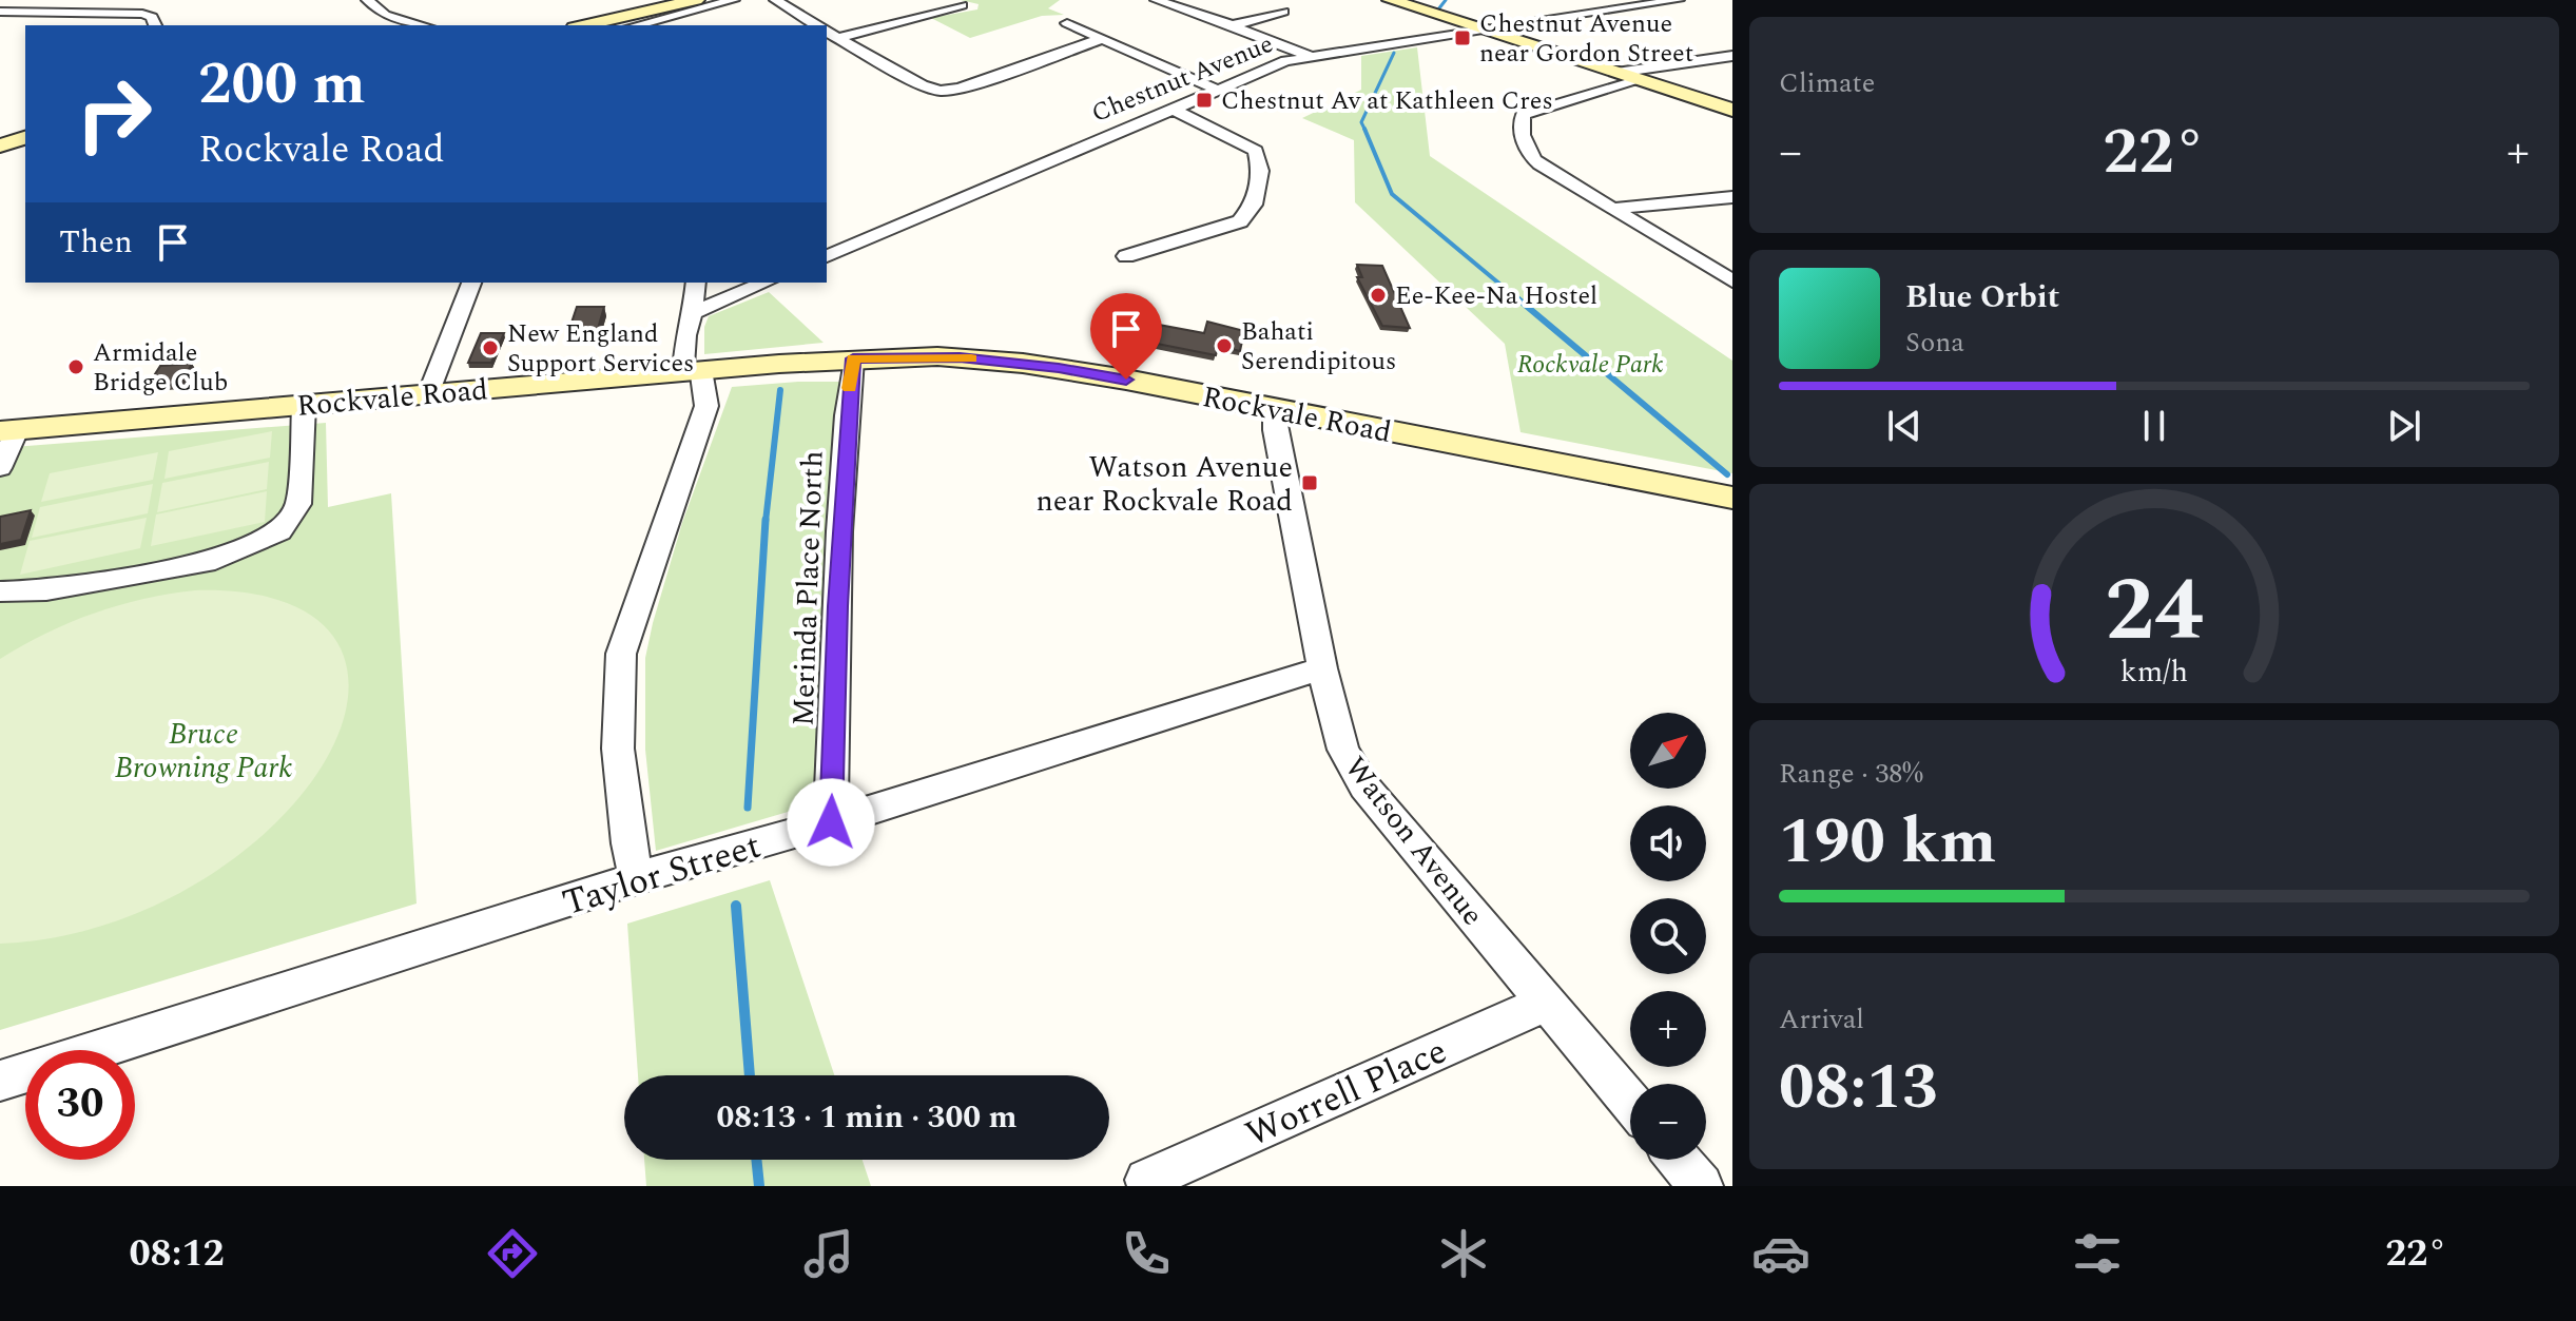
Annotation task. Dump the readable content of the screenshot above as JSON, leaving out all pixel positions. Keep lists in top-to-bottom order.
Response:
{
  "streets": {
    "street": [
      "Chestnut Avenue",
      "Rockvale Road",
      "Merinda Place North",
      "Watson Avenue",
      "Taylor Street",
      "Worrell Place"
    ]
  },
  "crossings": [
    ["Rockvale Road", "Merinda Place North"],
    ["Rockvale Road", "Watson Avenue"],
    ["Merinda Place North", "Taylor Street"],
    ["Watson Avenue", "Taylor Street"],
    ["Watson Avenue", "Worrell Place"]
  ],
  "parks": ["Rockvale Park", "Bruce Browning Park"],
  "places": {
    "transit": ["Chestnut Avenue near Gordon Street", "Chestnut Av at Kathleen Cres", "Watson Avenue near Rockvale Road"],
    "other": [
      "Ee-Kee-Na Hostel",
      "Bahati Serendipitous",
      "New England Support Services",
      "Armidale Bridge Club"
    ]
  },
  "north": "top right",
  "page": {
    "tile": [
      "Climate",
      ["Range · 38%", "190 km"],
      ["Arrival", "08:13"]
    ],
    "turn": ["200 m", "Rockvale Road"],
    "heat": ["−", "22°", "+"],
    "then": "Then",
    "song": ["Blue Orbit", "Sona"],
    "map_buttons": ["+", "−"],
    "limit": "30",
    "trip": "08:13 · 1 min · 300 m",
    "tabs": ["08:12", "22°"],
    "gauge": ["24", "km/h"]
  }
}
